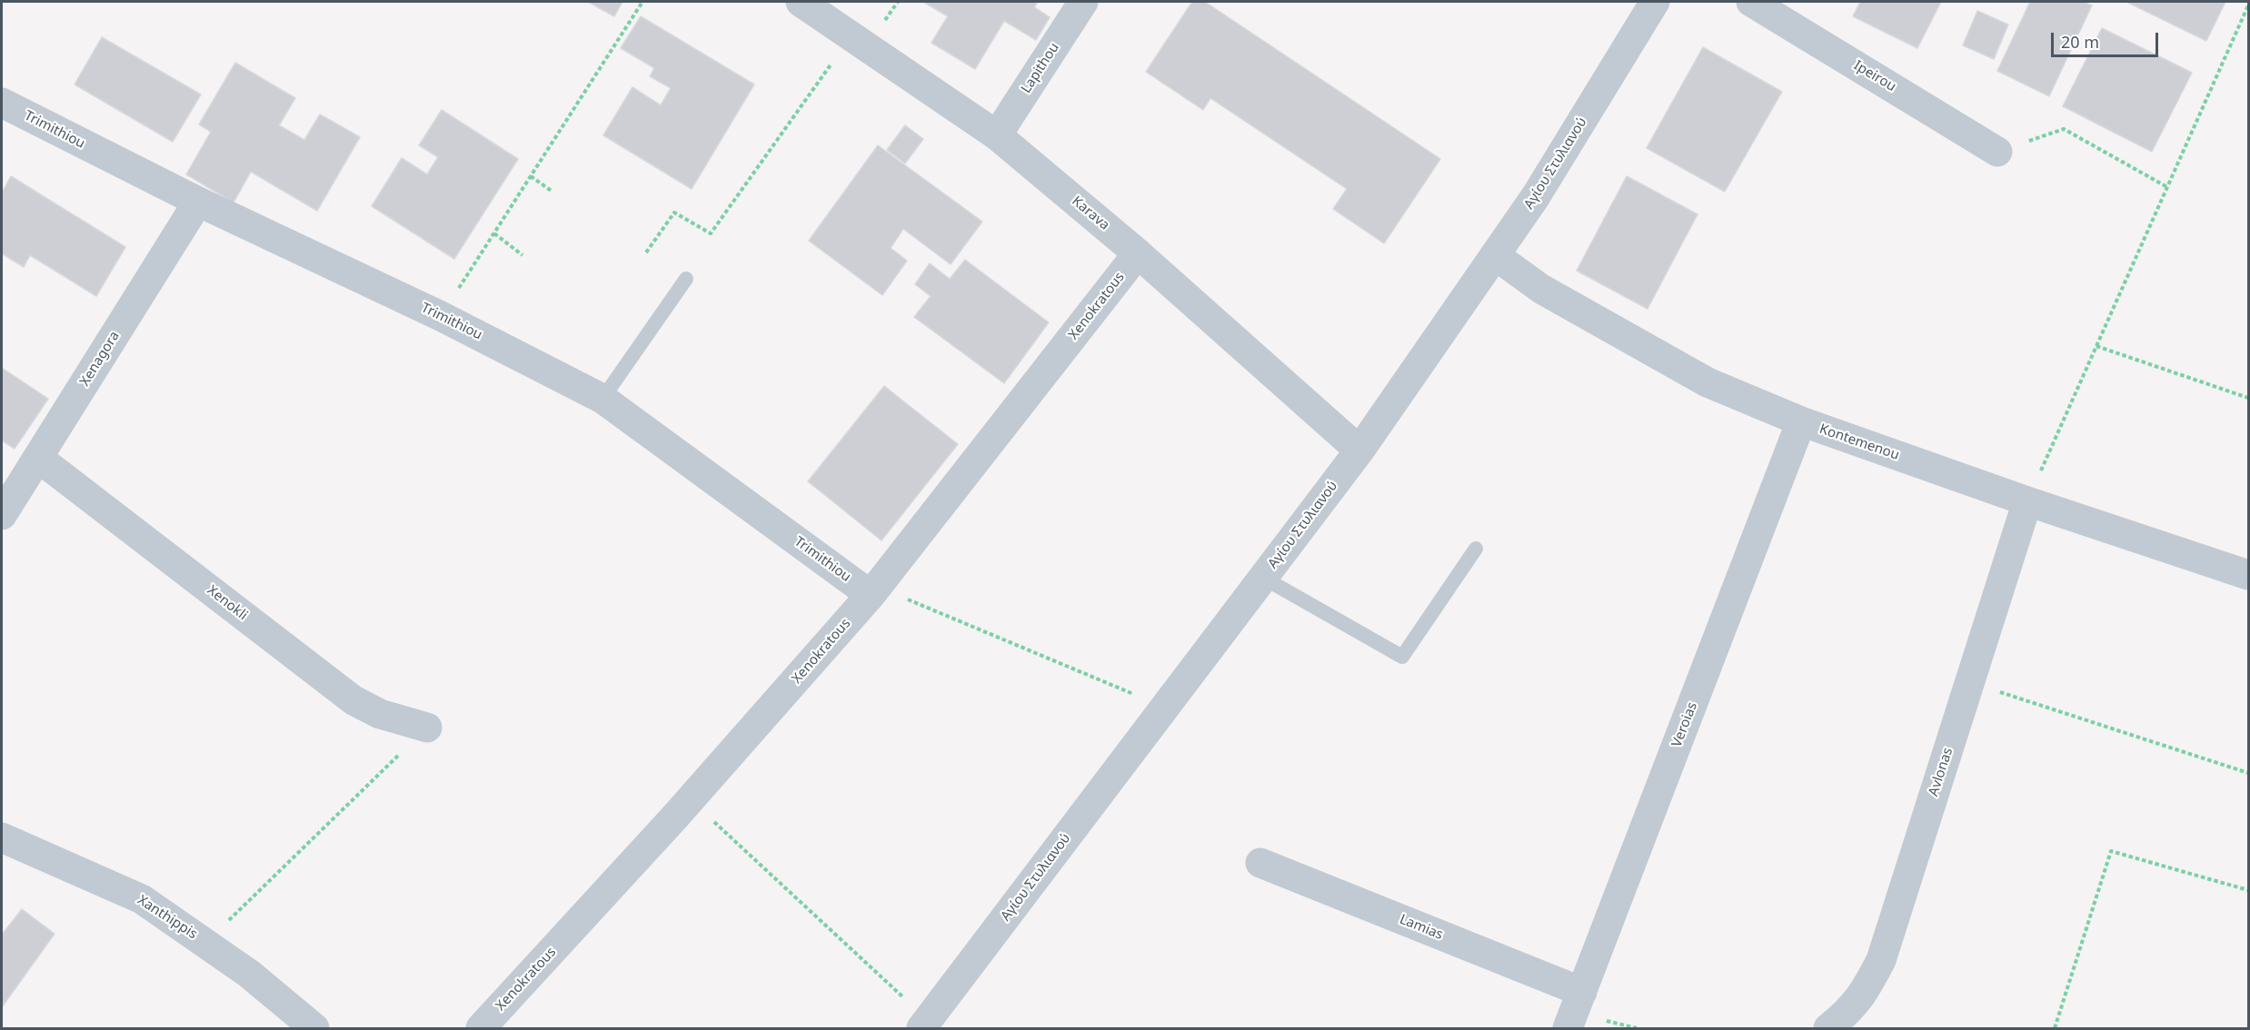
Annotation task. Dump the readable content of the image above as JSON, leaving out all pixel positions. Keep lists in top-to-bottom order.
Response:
{
  "streets": {
    "street": [
      "Lapithou",
      "Ipeirou",
      "Trimithiou",
      "Αγίου Στυλιανού",
      "Karava",
      "Xenokratous",
      "Xenagora",
      "Kontemenou",
      "Xenokli",
      "Veroias",
      "Avlonas",
      "Xanthippis",
      "Lamias"
    ]
  },
  "crossings": [
    ["Lapithou", "Karava"],
    ["Trimithiou", "Xenokratous"],
    ["Trimithiou", "Xenagora"],
    ["Αγίου Στυλιανού", "Karava"],
    ["Αγίου Στυλιανού", "Kontemenou"],
    ["Karava", "Xenokratous"],
    ["Xenagora", "Xenokli"],
    ["Kontemenou", "Veroias"],
    ["Kontemenou", "Avlonas"],
    ["Veroias", "Lamias"]
  ],
  "scale_bar": "20 m"
}
